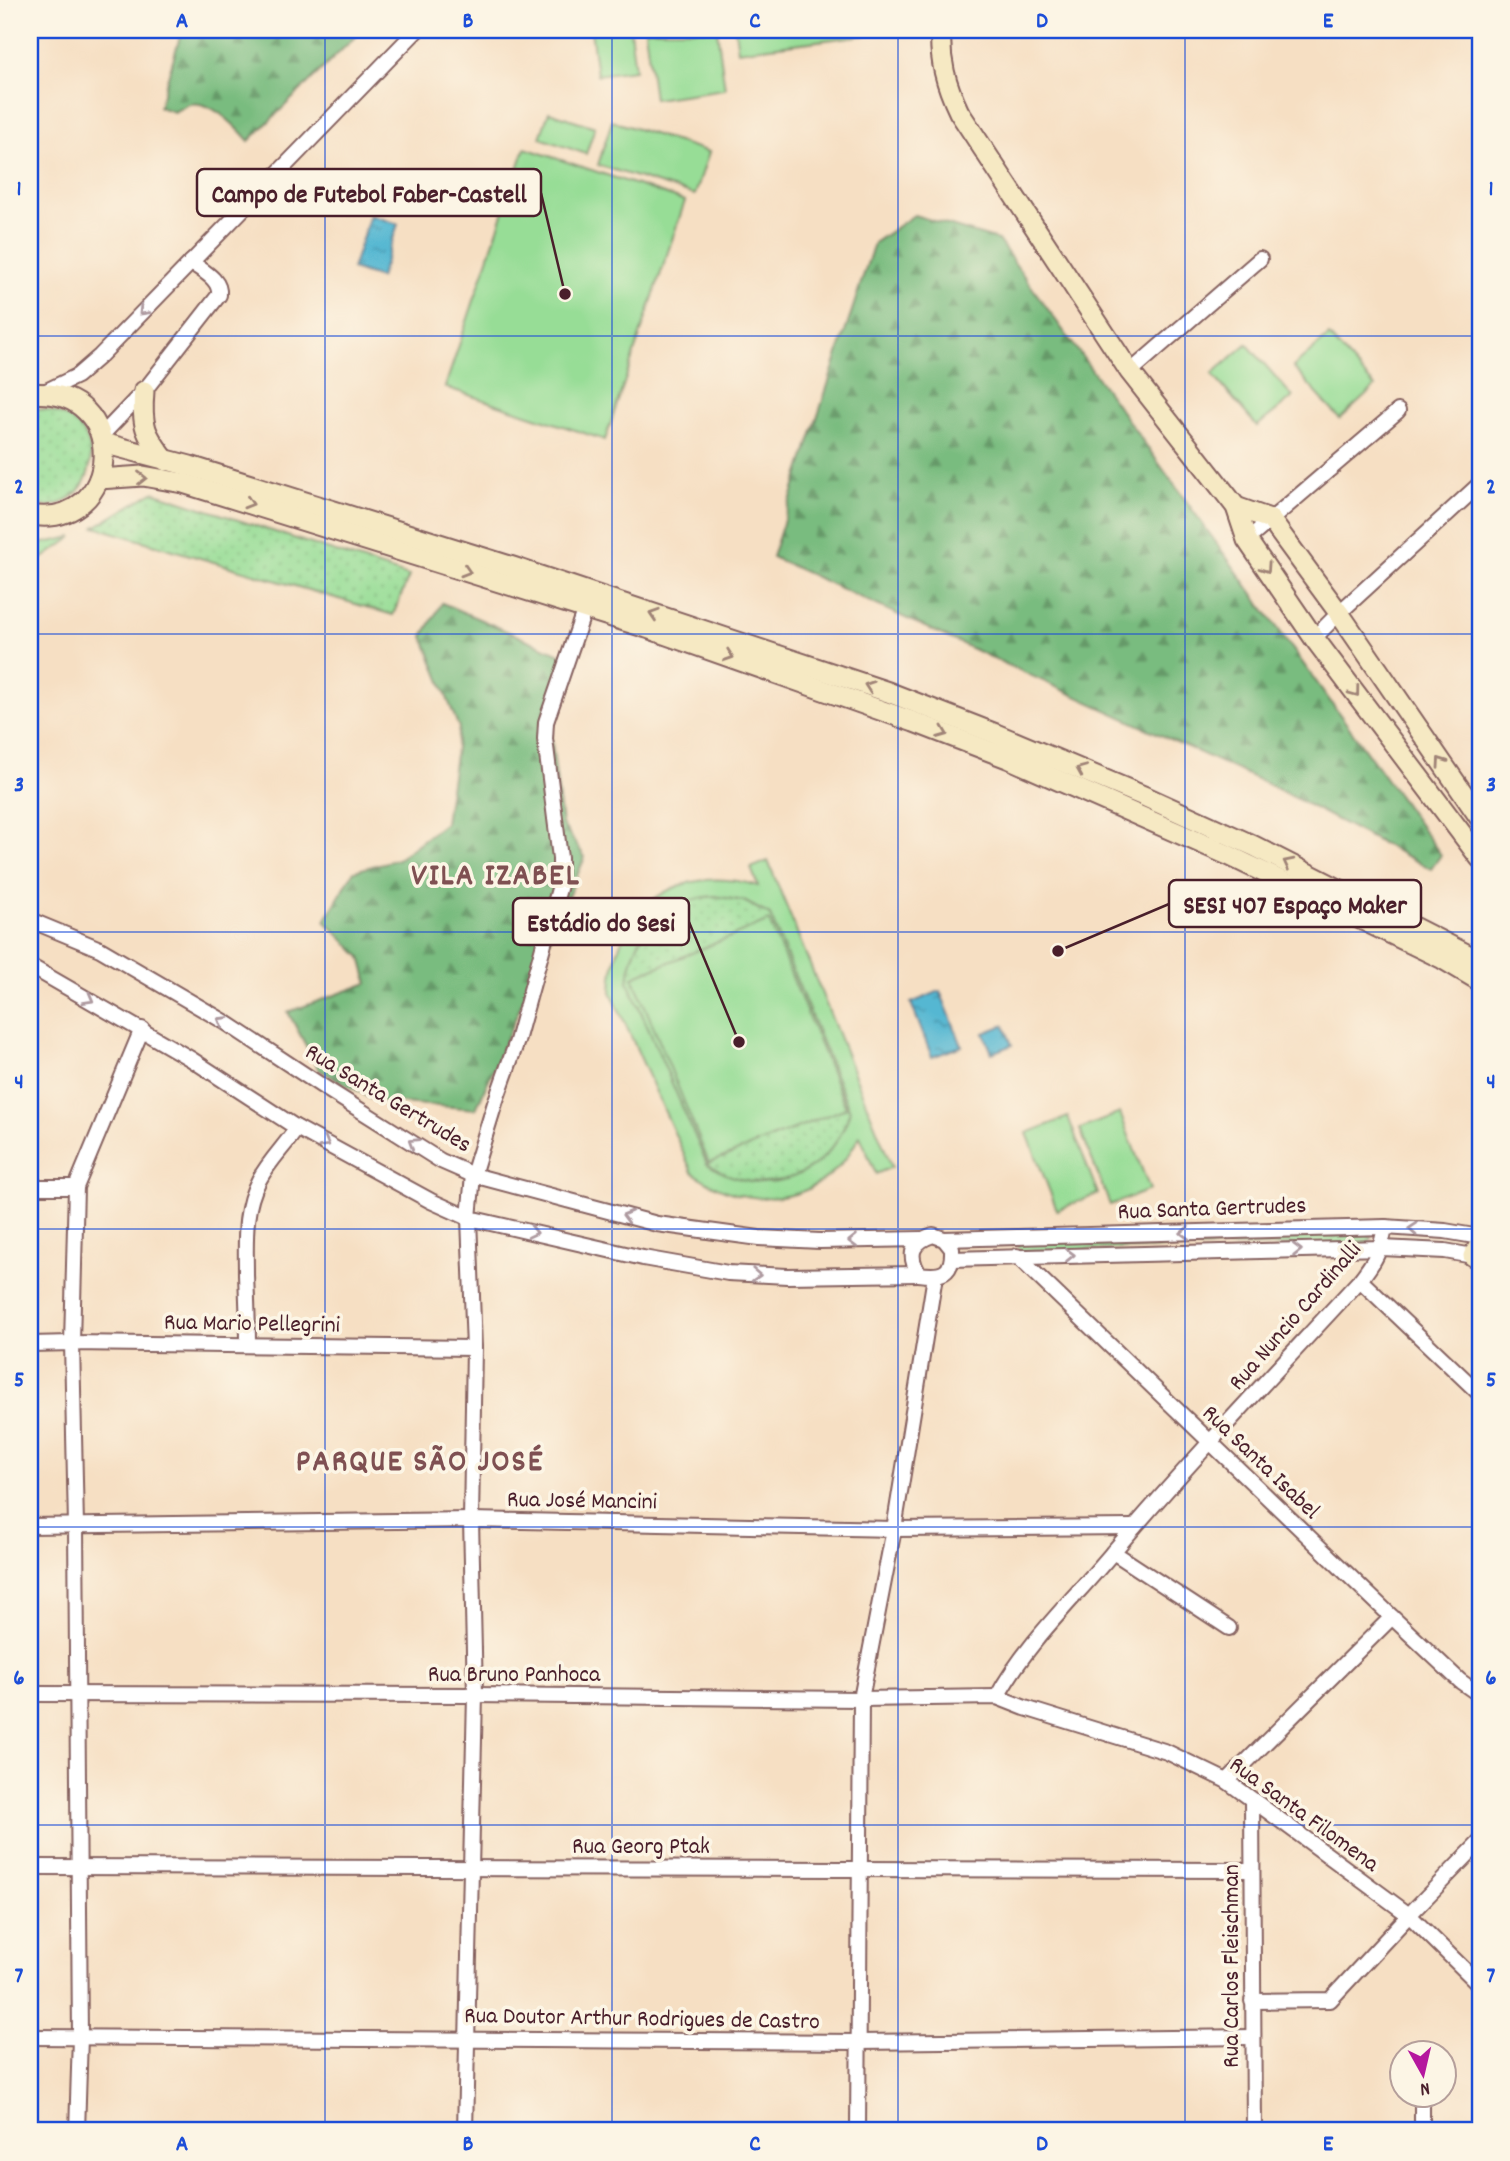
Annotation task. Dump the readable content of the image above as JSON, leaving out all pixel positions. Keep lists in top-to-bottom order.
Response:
{
  "streets": {
    "street": [
      "Rua Santa Gertrudes",
      "Rua Nuncio Cardinalli",
      "Rua Mario Pellegrini",
      "Rua Santa Isabel",
      "Rua José Mancini",
      "Rua Bruno Panhoca",
      "Rua Santa Filomena",
      "Rua Georg Ptak",
      "Rua Carlos Fleischman",
      "Rua Doutor Arthur Rodrigues de Castro"
    ]
  },
  "crossings": [
    ["Rua Santa Gertrudes", "Rua Nuncio Cardinalli"],
    ["Rua Santa Gertrudes", "Rua Santa Isabel"],
    ["Rua Nuncio Cardinalli", "Rua Santa Isabel"],
    ["Rua Nuncio Cardinalli", "Rua José Mancini"],
    ["Rua Nuncio Cardinalli", "Rua Bruno Panhoca"],
    ["Rua Nuncio Cardinalli", "Rua Santa Filomena"],
    ["Rua Bruno Panhoca", "Rua Santa Filomena"],
    ["Rua Santa Filomena", "Rua Carlos Fleischman"],
    ["Rua Georg Ptak", "Rua Carlos Fleischman"],
    ["Rua Carlos Fleischman", "Rua Doutor Arthur Rodrigues de Castro"]
  ],
  "districts": ["VILA IZABEL", "PARQUE SÃO JOSÉ"],
  "places": ["Campo de Futebol Faber-Castell", "SESI 407 Espaço Maker", "Estádio do Sesi"],
  "north": "bottom",
  "grid": {
    "columns": [
      "A",
      "B",
      "C",
      "D",
      "E"
    ],
    "rows": [
      "1",
      "2",
      "3",
      "4",
      "5",
      "6",
      "7"
    ]
  }
}
